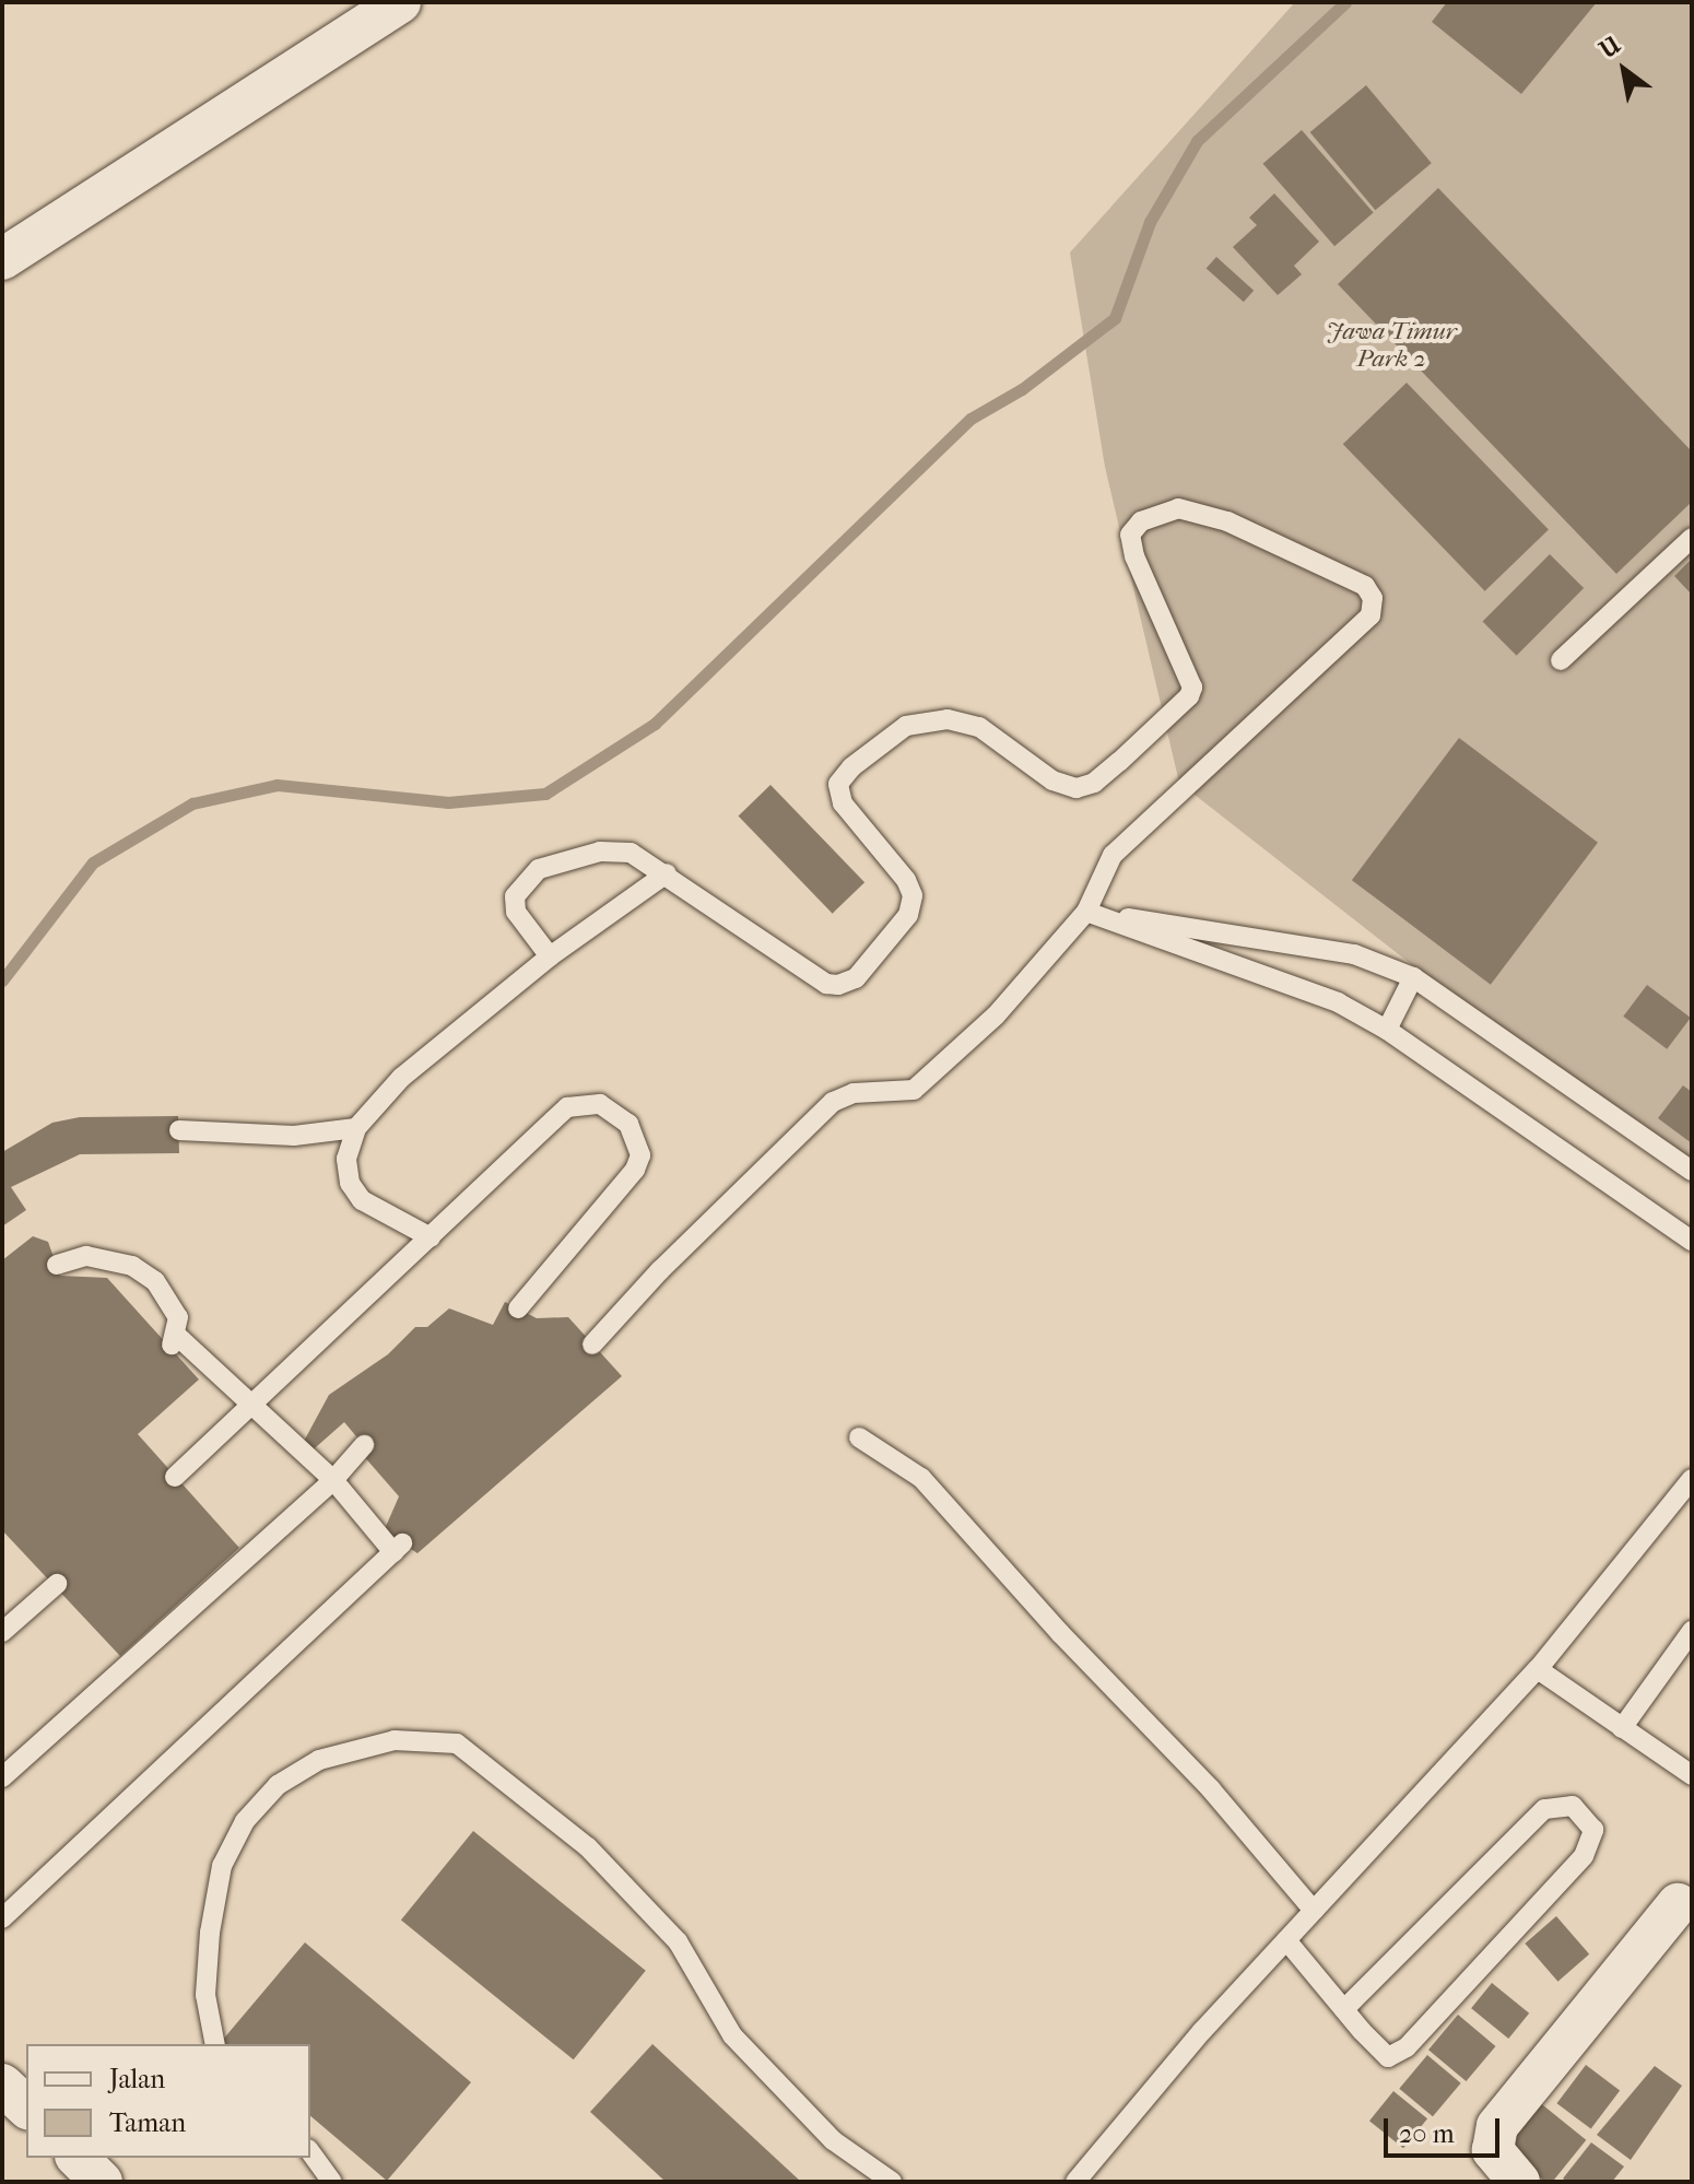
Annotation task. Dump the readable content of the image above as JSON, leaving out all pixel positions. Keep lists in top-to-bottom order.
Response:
{
  "parks": ["Jawa Timur Park 2"],
  "legend": ["Jalan", "Taman"],
  "scale_bar": "20 m",
  "north": "top left"
}
